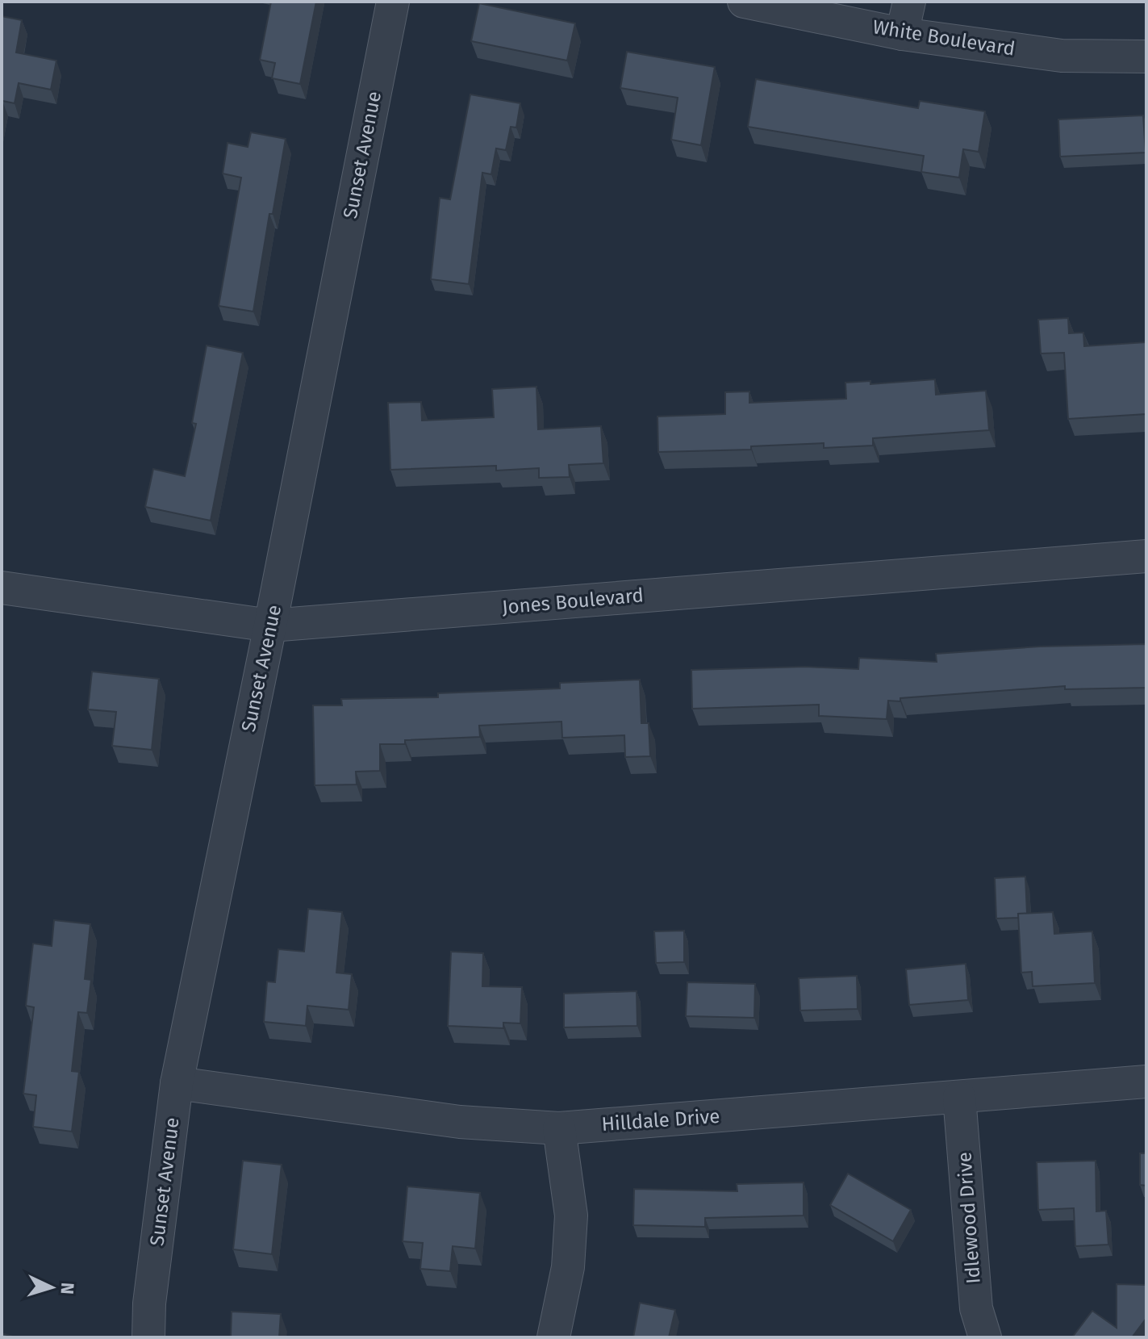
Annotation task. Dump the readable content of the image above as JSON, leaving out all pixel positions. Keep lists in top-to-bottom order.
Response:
{
  "streets": {
    "street": [
      "White Boulevard",
      "Sunset Avenue",
      "Jones Boulevard",
      "Hilldale Drive",
      "Idlewood Drive"
    ]
  },
  "crossings": [
    ["Sunset Avenue", "Jones Boulevard"],
    ["Sunset Avenue", "Hilldale Drive"],
    ["Hilldale Drive", "Idlewood Drive"]
  ],
  "north": "right"
}
